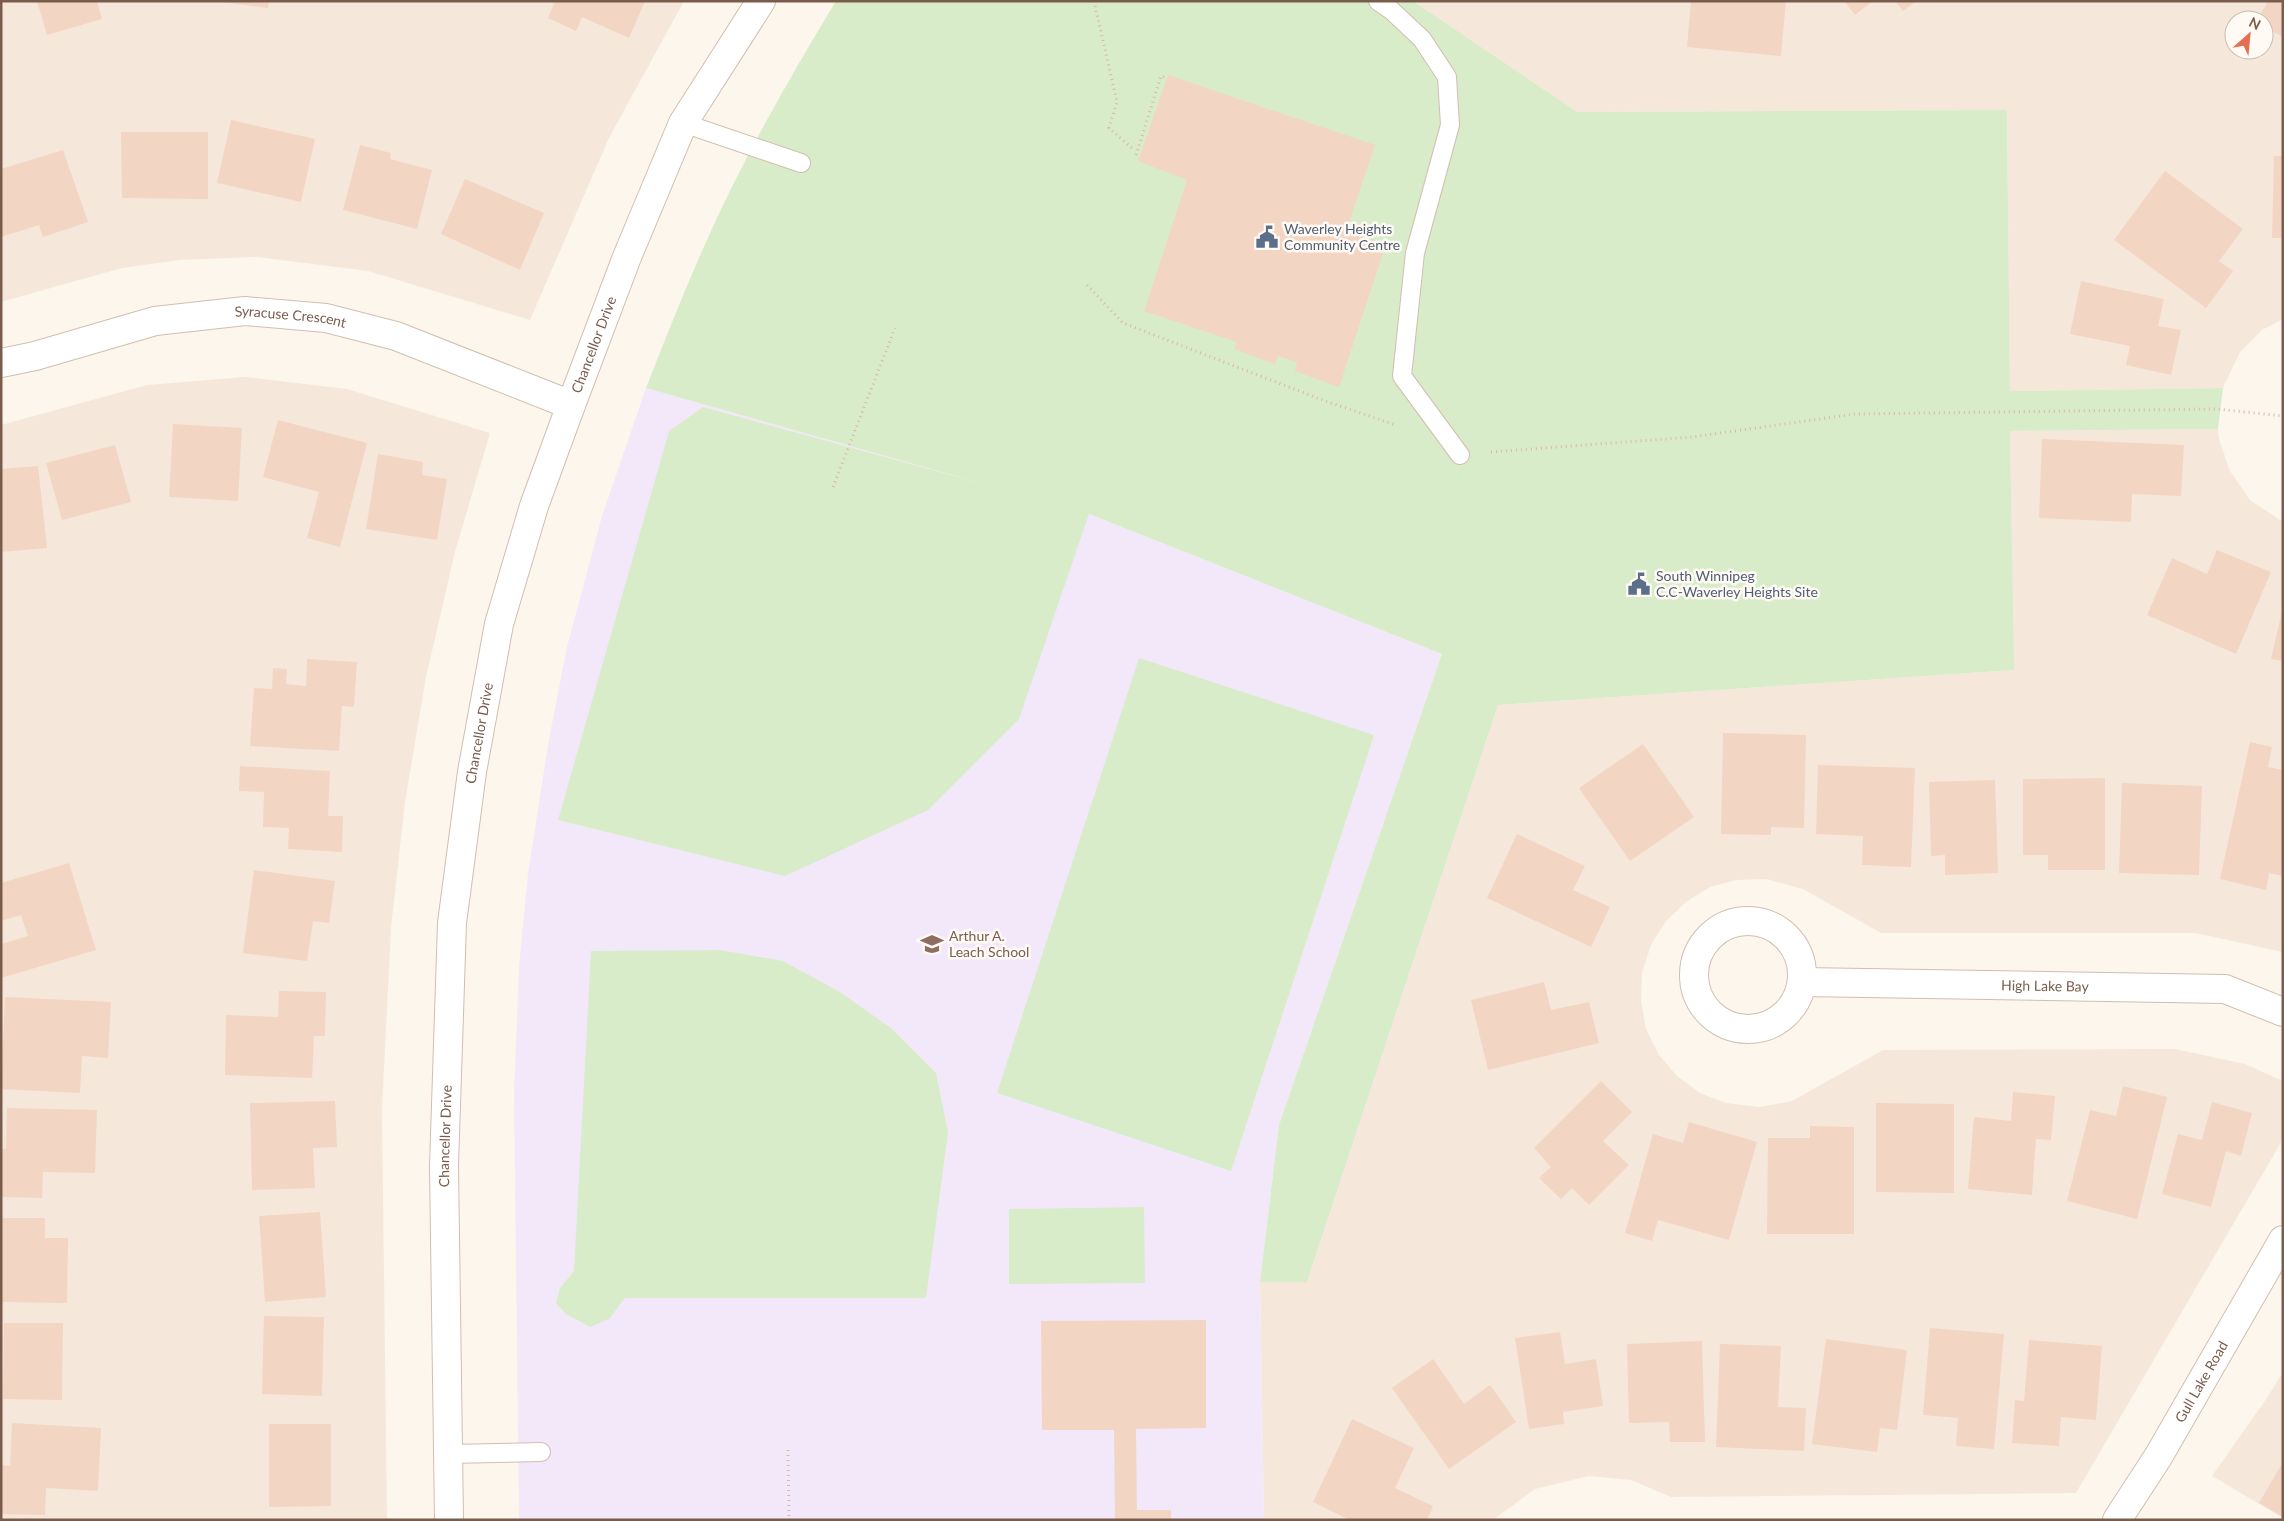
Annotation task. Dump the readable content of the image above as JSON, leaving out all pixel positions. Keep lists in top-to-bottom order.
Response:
{
  "streets": {
    "street": [
      "Syracuse Crescent",
      "Chancellor Drive",
      "High Lake Bay",
      "Gull Lake Road"
    ]
  },
  "crossings": [
    ["Syracuse Crescent", "Chancellor Drive"]
  ],
  "places": {
    "public building": ["Waverley Heights Community Centre", "South Winnipeg C.C-Waverley Heights Site"],
    "school or university": ["Arthur A. Leach School"]
  },
  "north": "top right"
}
